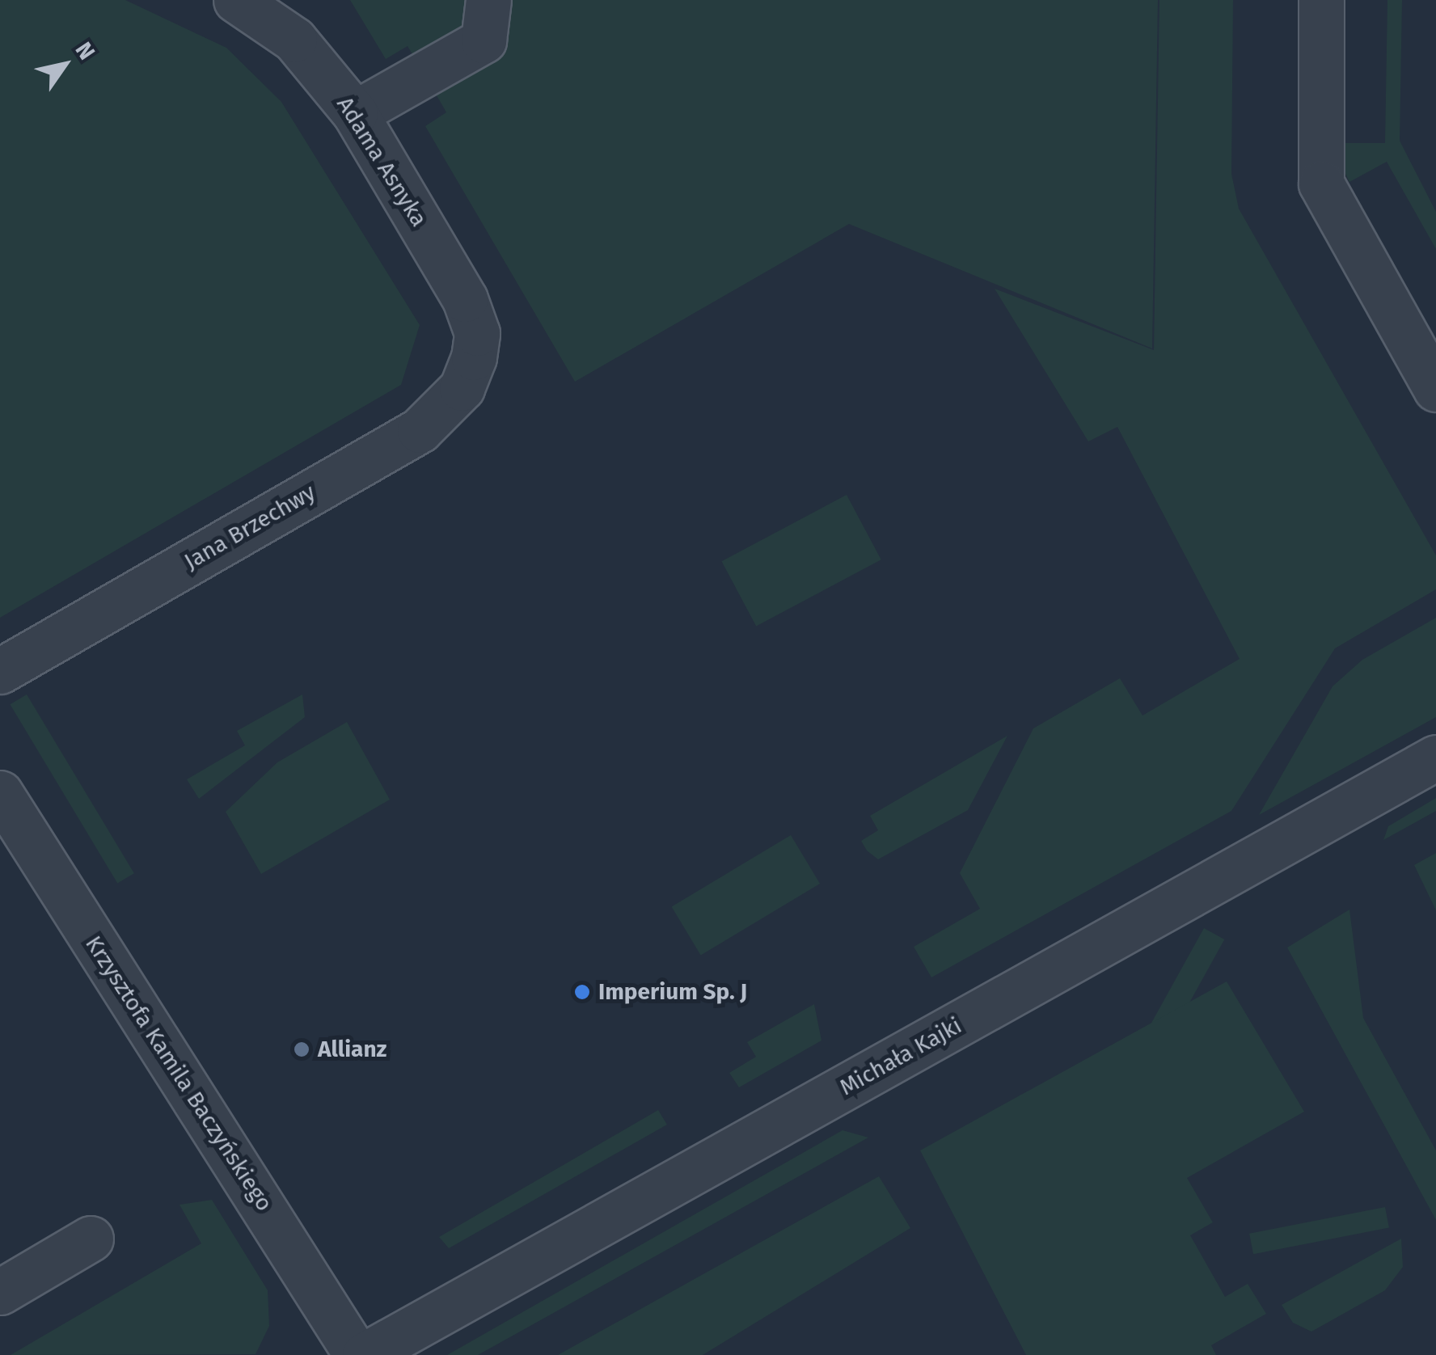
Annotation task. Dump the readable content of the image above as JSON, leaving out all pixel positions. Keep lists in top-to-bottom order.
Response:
{
  "streets": {
    "street": [
      "Adama Asnyka",
      "Jana Brzechwy",
      "Michała Kajki",
      "Krzysztofa Kamila Baczyńskiego"
    ]
  },
  "crossings": [
    ["Adama Asnyka", "Jana Brzechwy"]
  ],
  "places": ["Imperium Sp. J", "Allianz"],
  "north": "top right"
}
